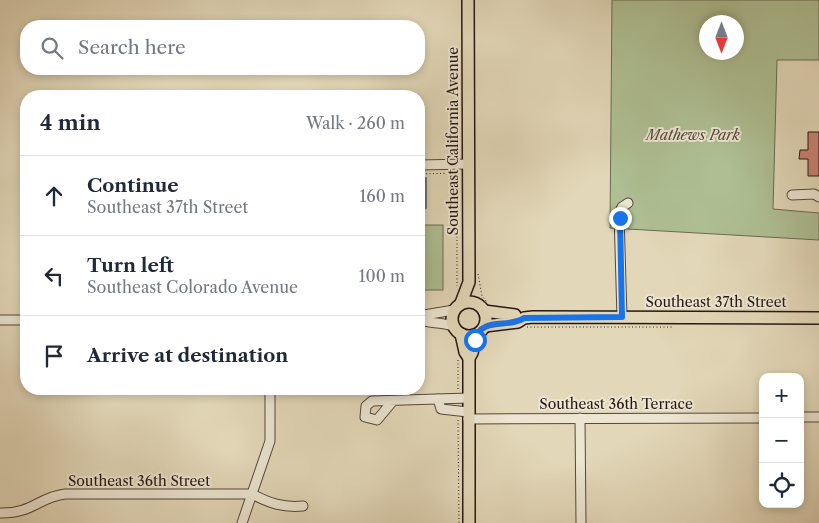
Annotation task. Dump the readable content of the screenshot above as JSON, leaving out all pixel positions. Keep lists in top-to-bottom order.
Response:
{
  "streets": {
    "main road": ["Southeast California Avenue", "Southeast 37th Street"],
    "street": ["Southeast 36th Terrace", "Southeast 36th Street"]
  },
  "crossings": [
    ["Southeast California Avenue", "Southeast 37th Street"]
  ],
  "parks": ["Mathews Park"],
  "north": "bottom",
  "page": {
    "search": "Search here",
    "heading": ["4 min", "Walk · 260 m"],
    "list": [
      ["Continue", "Southeast 37th Street", "160 m"],
      ["Turn left", "Southeast Colorado Avenue", "100 m"],
      "Arrive at destination"
    ],
    "map_buttons": ["+", "−"]
  }
}
